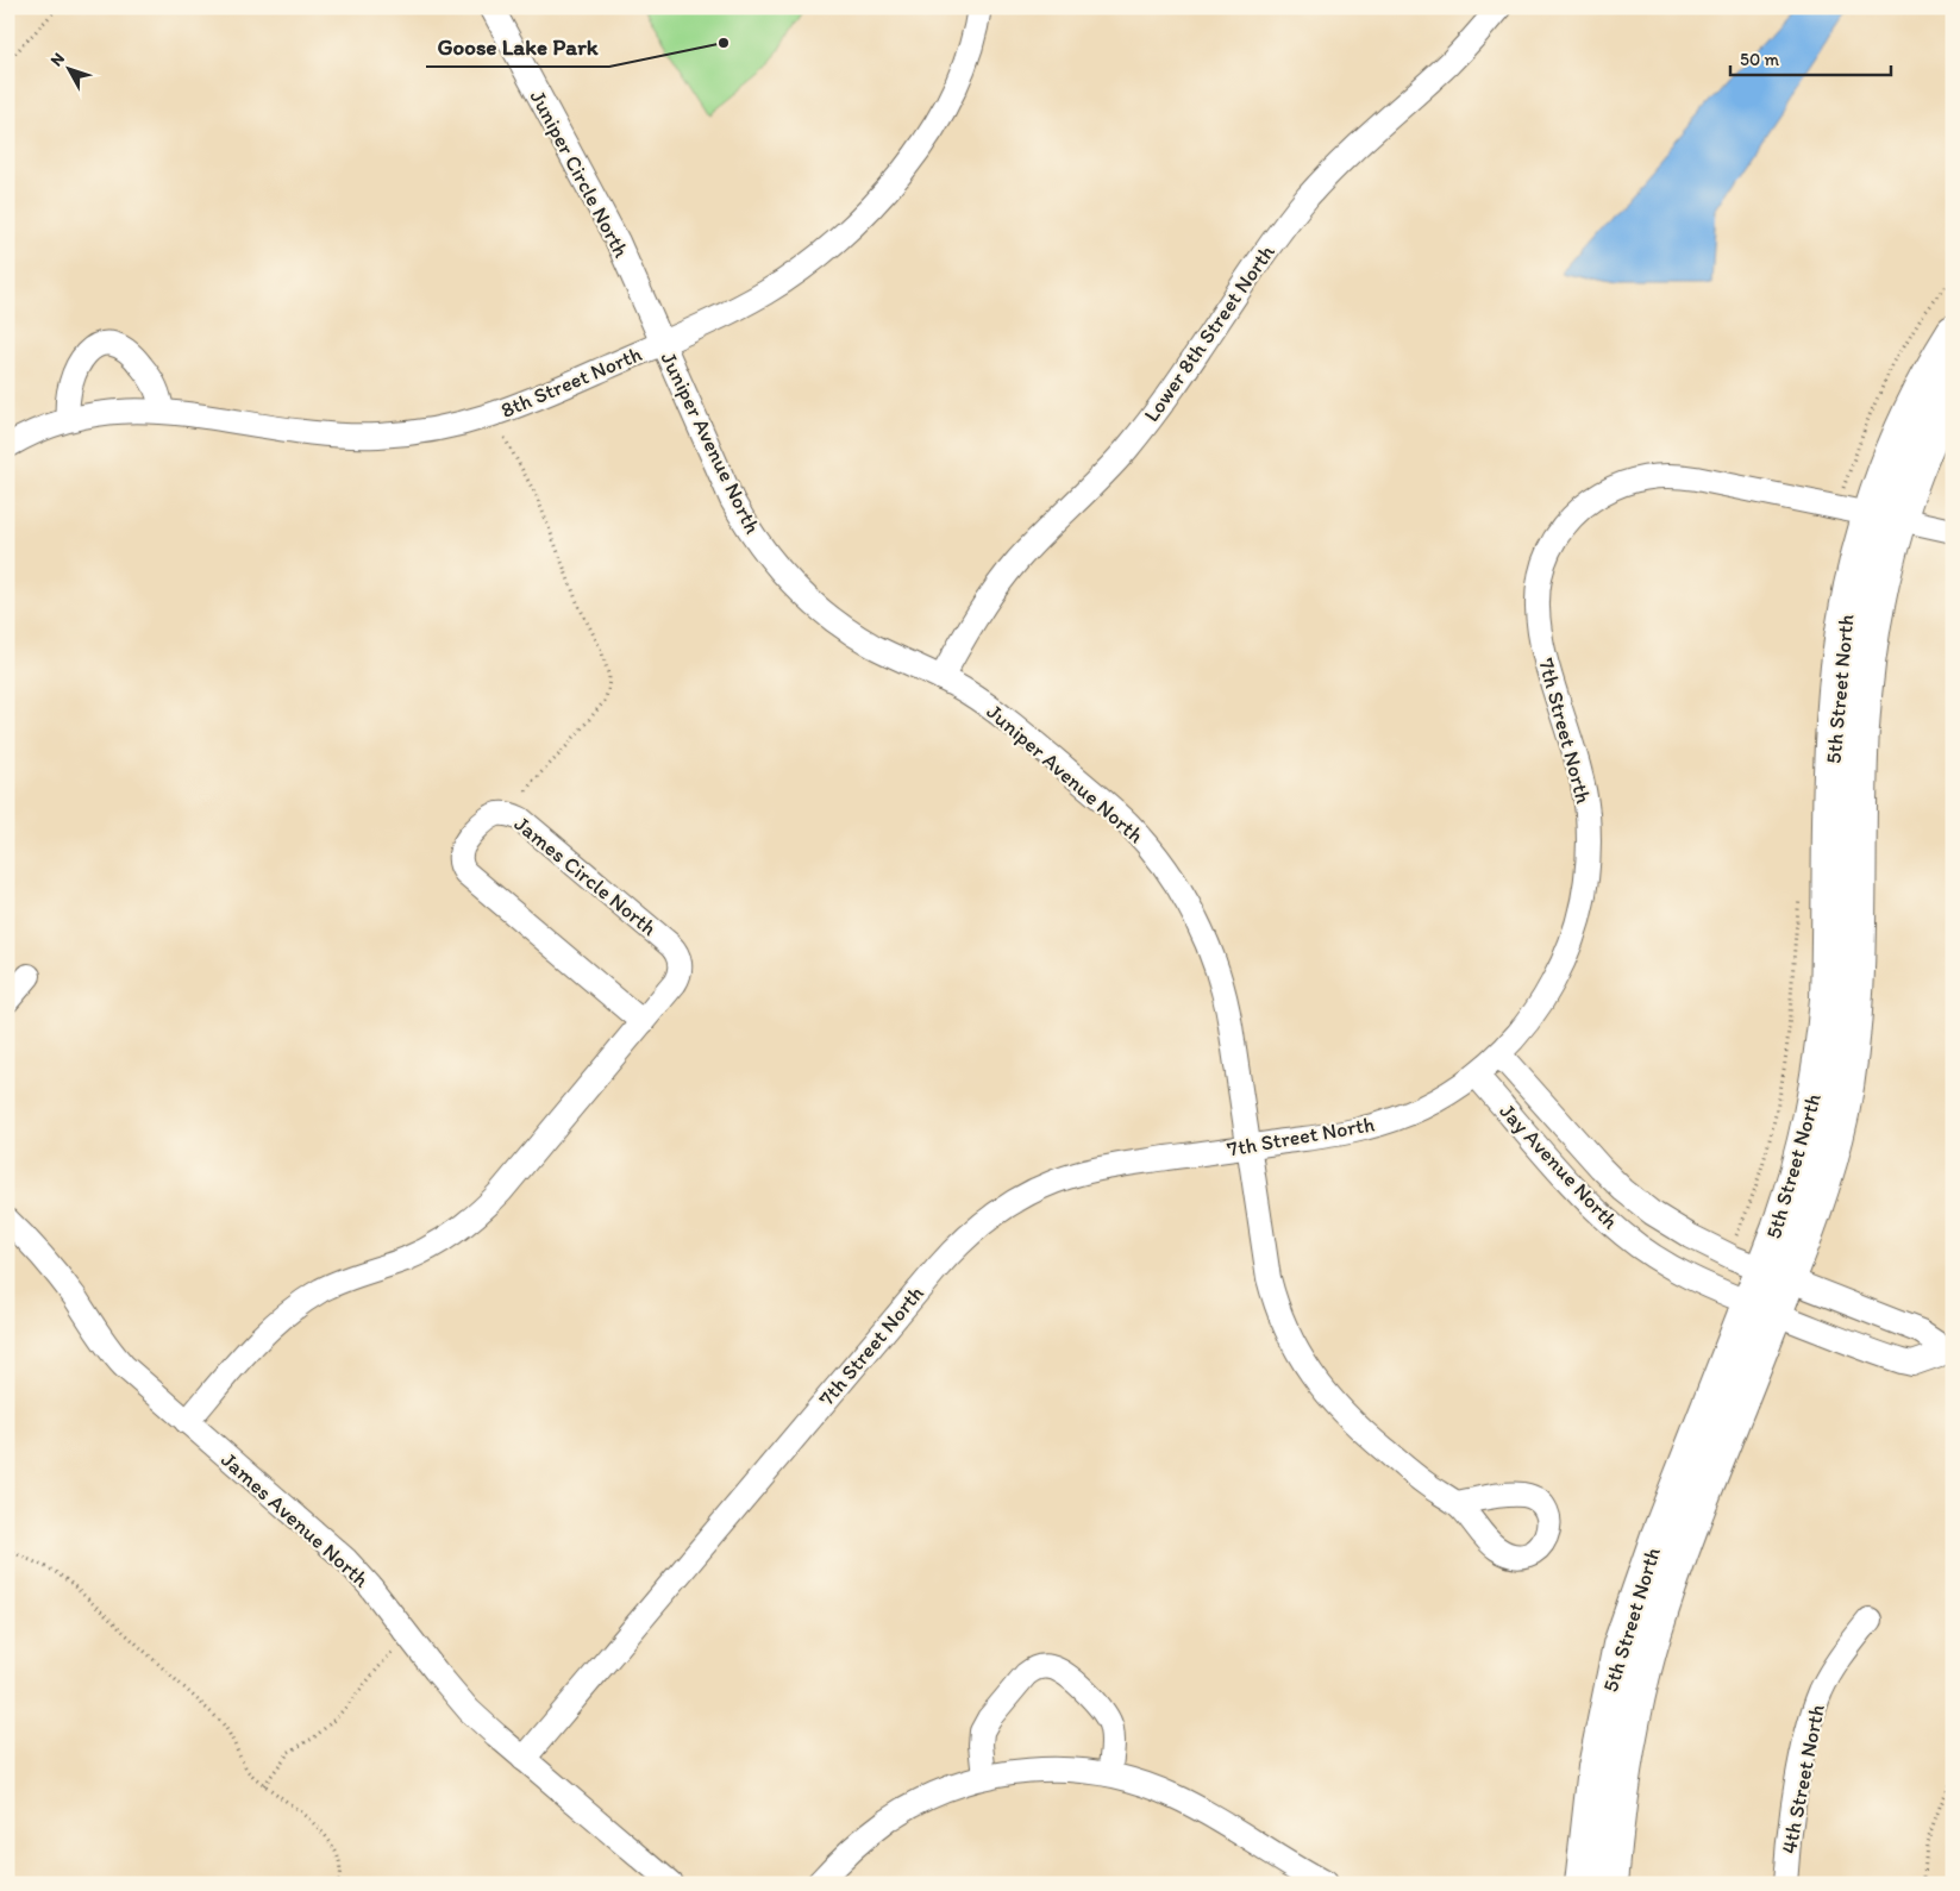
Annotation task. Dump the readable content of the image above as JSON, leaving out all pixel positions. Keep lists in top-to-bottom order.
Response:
{
  "streets": {
    "street": [
      "Juniper Circle North",
      "Lower 8th Street North",
      "8th Street North",
      "Juniper Avenue North",
      "5th Street North",
      "7th Street North",
      "James Circle North",
      "Jay Avenue North",
      "James Avenue North",
      "4th Street North"
    ]
  },
  "crossings": [
    ["Juniper Circle North", "8th Street North"],
    ["Juniper Circle North", "Juniper Avenue North"],
    ["Lower 8th Street North", "Juniper Avenue North"],
    ["8th Street North", "Juniper Avenue North"],
    ["Juniper Avenue North", "7th Street North"],
    ["5th Street North", "7th Street North"],
    ["5th Street North", "Jay Avenue North"],
    ["7th Street North", "Jay Avenue North"],
    ["7th Street North", "James Avenue North"],
    ["James Circle North", "James Avenue North"]
  ],
  "places": ["Goose Lake Park"],
  "scale_bar": "50 m",
  "north": "top left"
}
